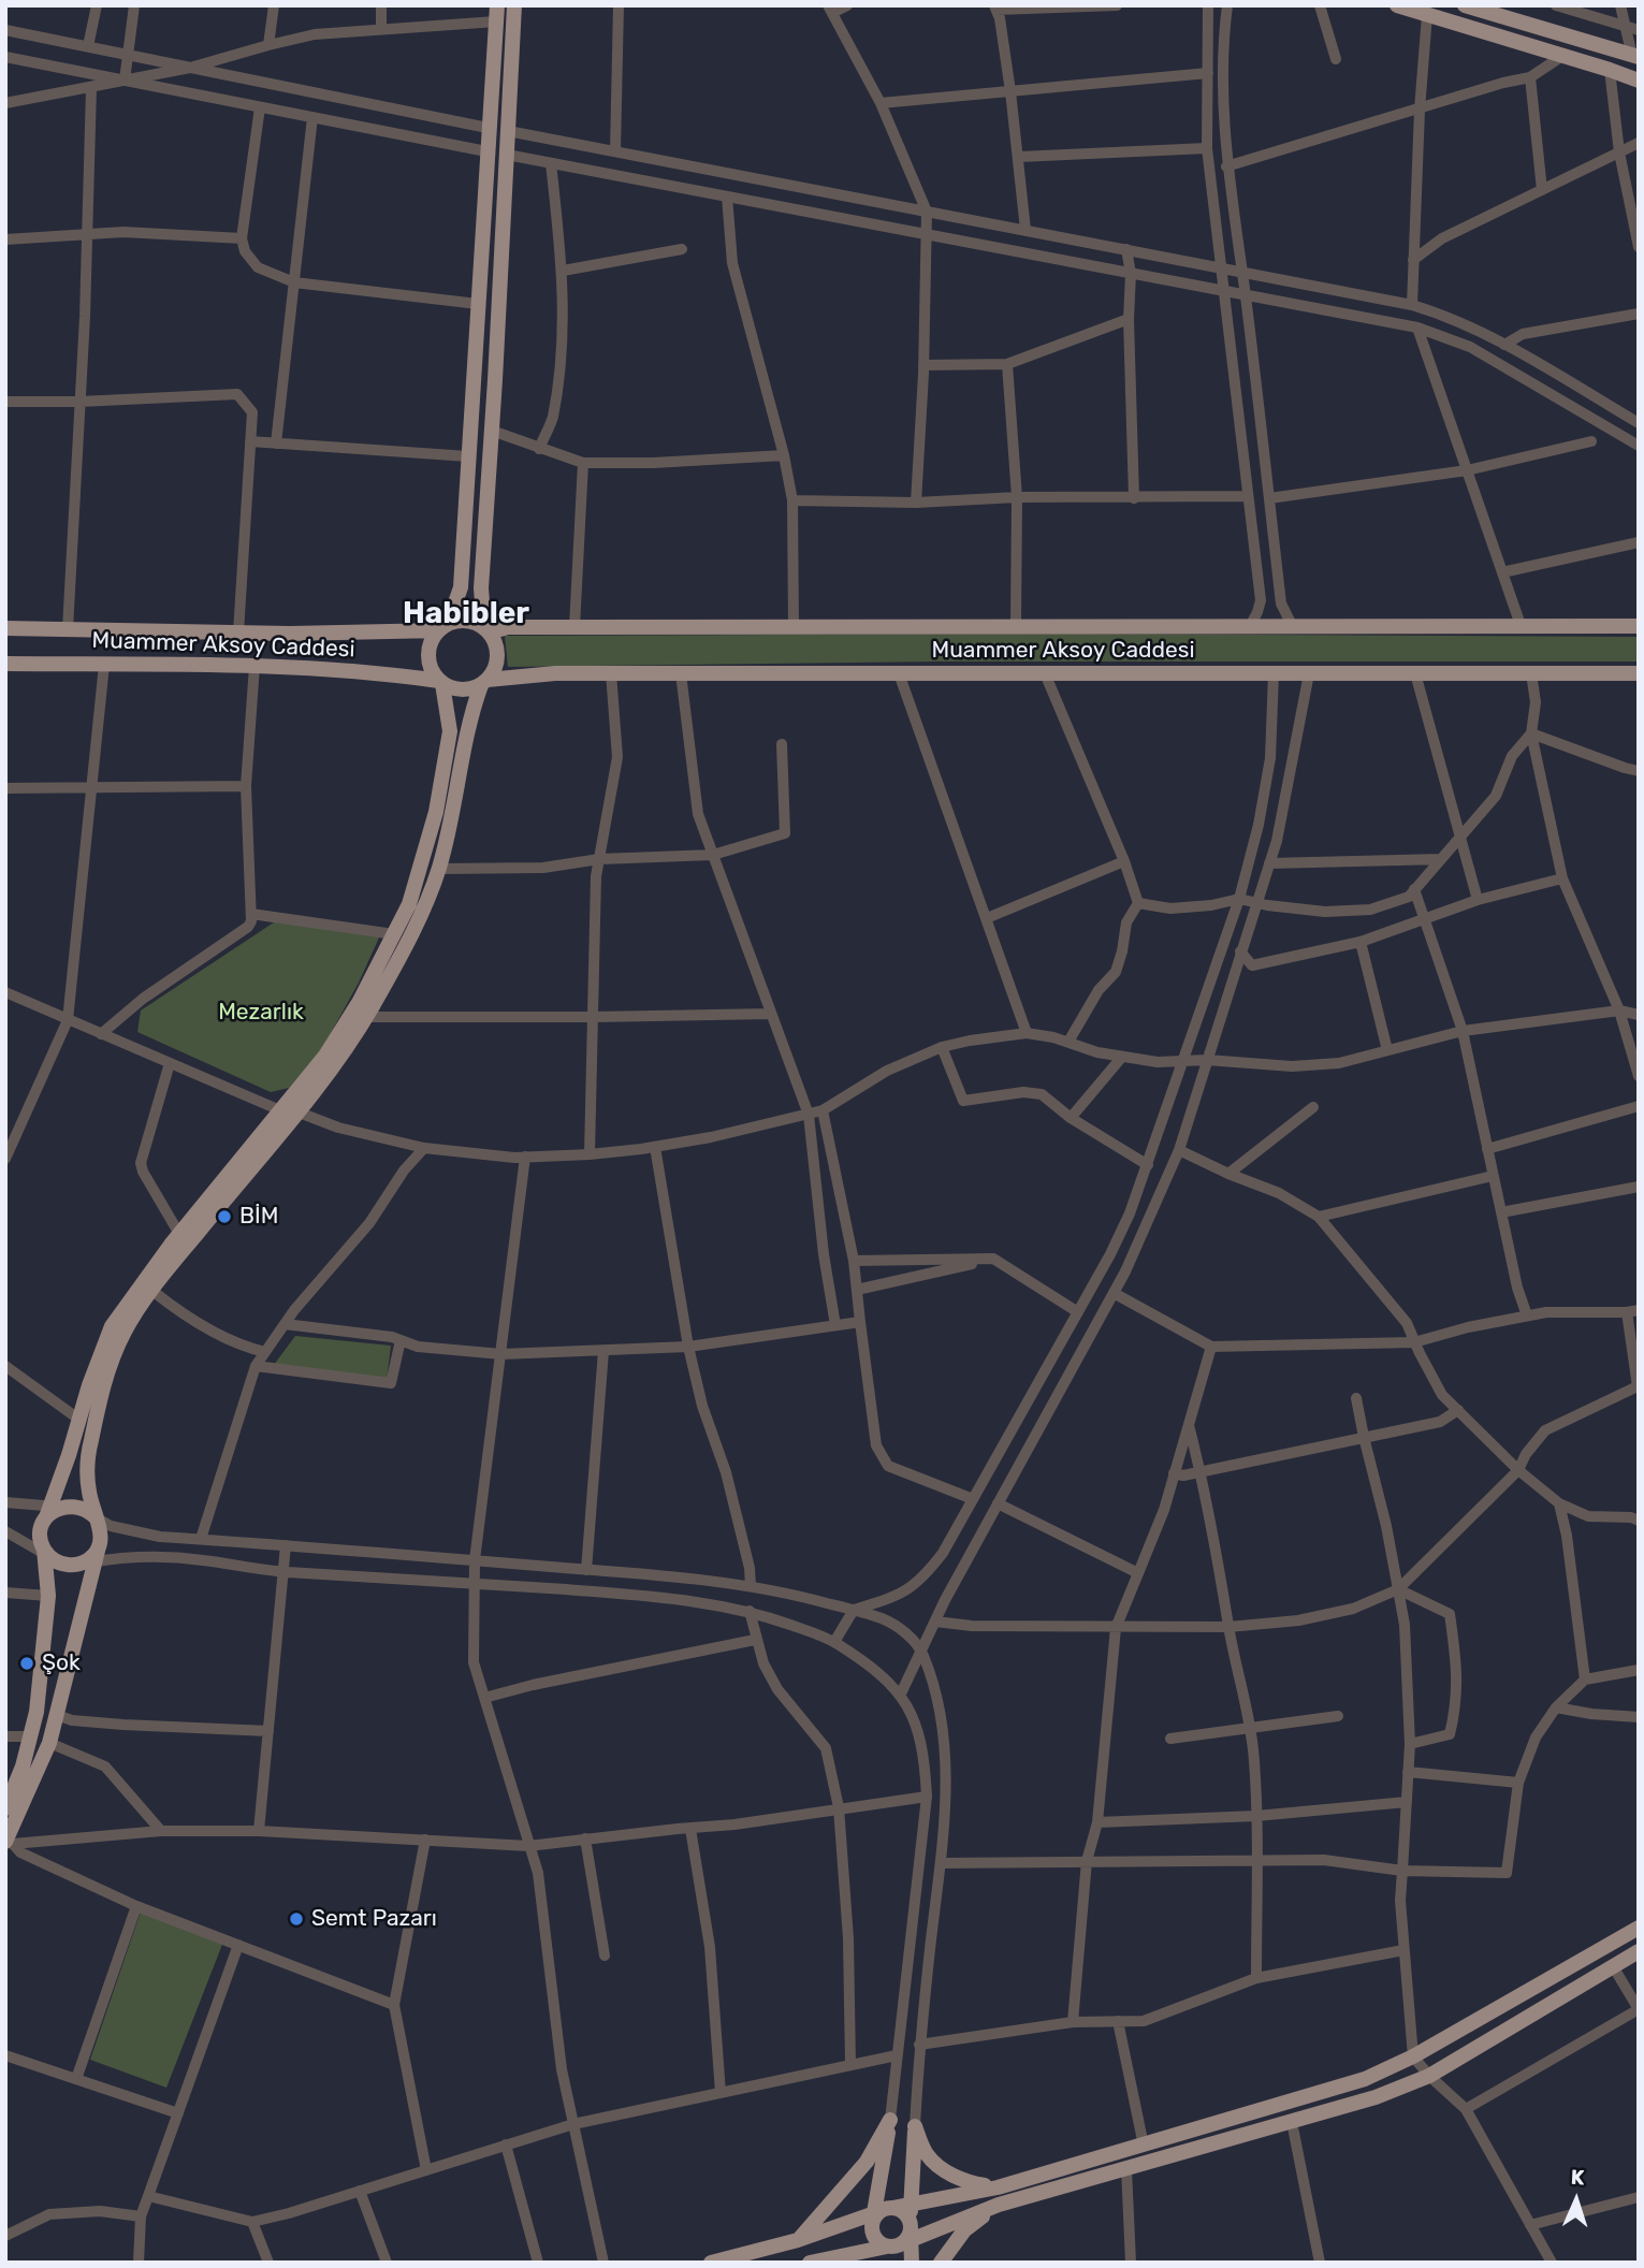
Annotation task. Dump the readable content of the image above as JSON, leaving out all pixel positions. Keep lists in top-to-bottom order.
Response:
{
  "streets": {
    "main road": ["Muammer Aksoy Caddesi"]
  },
  "districts": ["Habibler"],
  "parks": ["Mezarlık"],
  "places": ["BİM", "Şok", "Semt Pazarı"],
  "north": "top"
}
